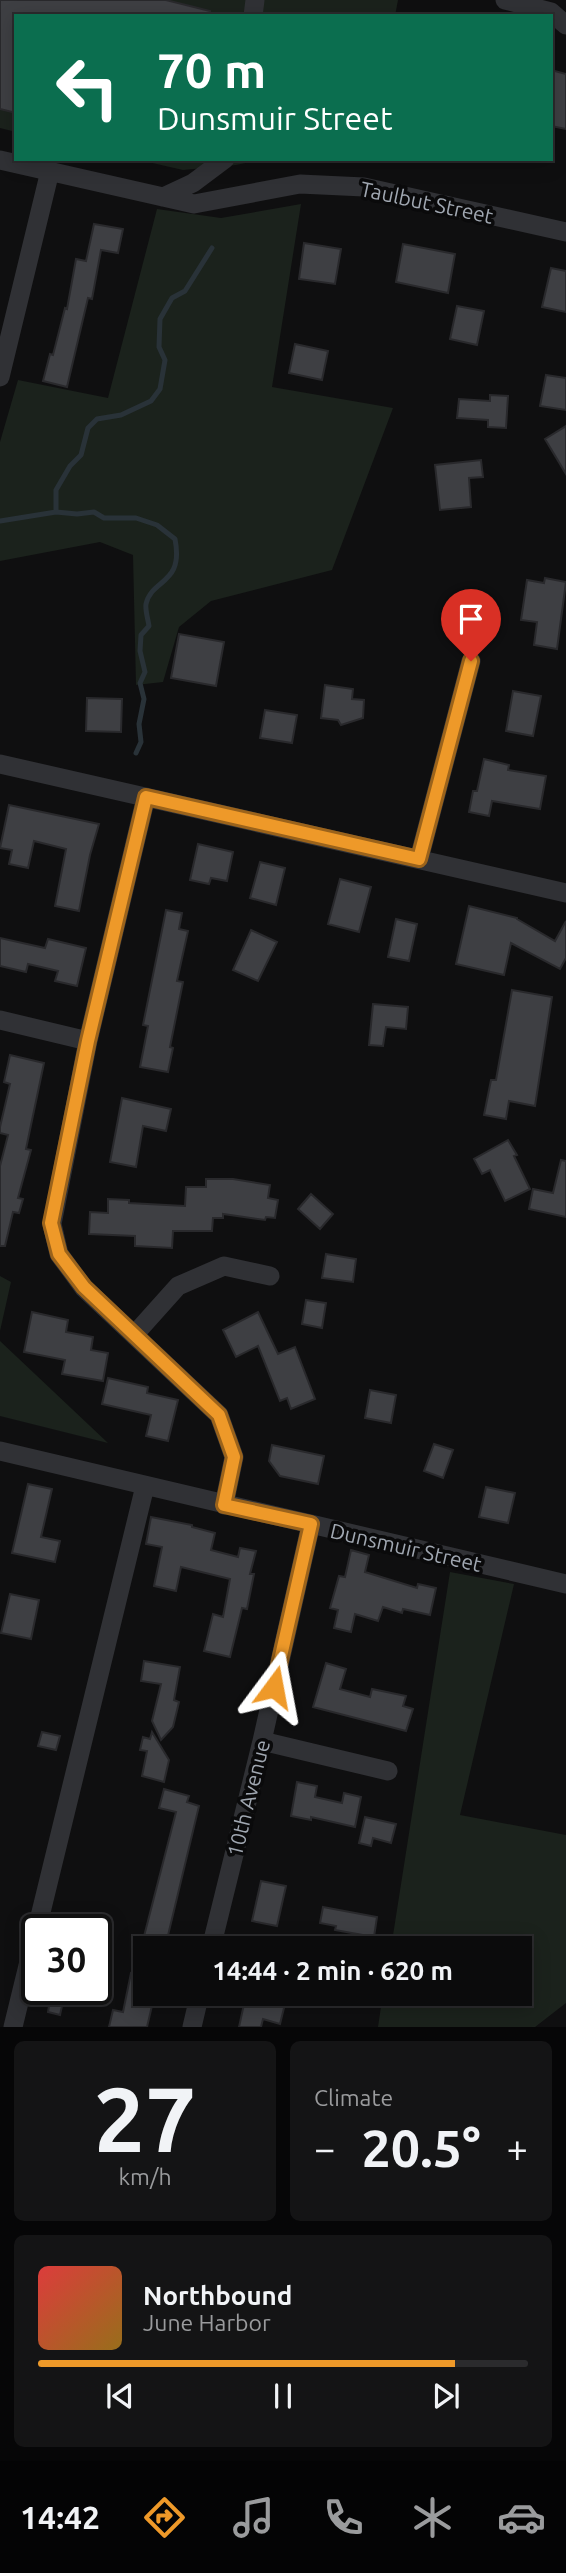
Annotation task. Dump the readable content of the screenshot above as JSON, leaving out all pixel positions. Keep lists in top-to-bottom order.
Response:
{
  "streets": {
    "street": ["Taulbut Street", "Dunsmuir Street", "10th Avenue"]
  },
  "crossings": [
    ["Dunsmuir Street", "10th Avenue"]
  ],
  "page": {
    "turn": ["70 m", "Dunsmuir Street"],
    "limit": "30",
    "trip": "14:44 · 2 min · 620 m",
    "tile": [
      ["27", "km/h"],
      "Climate"
    ],
    "heat": ["−", "20.5°", "+"],
    "song": ["Northbound", "June Harbor"],
    "tabs": "14:42"
  }
}
